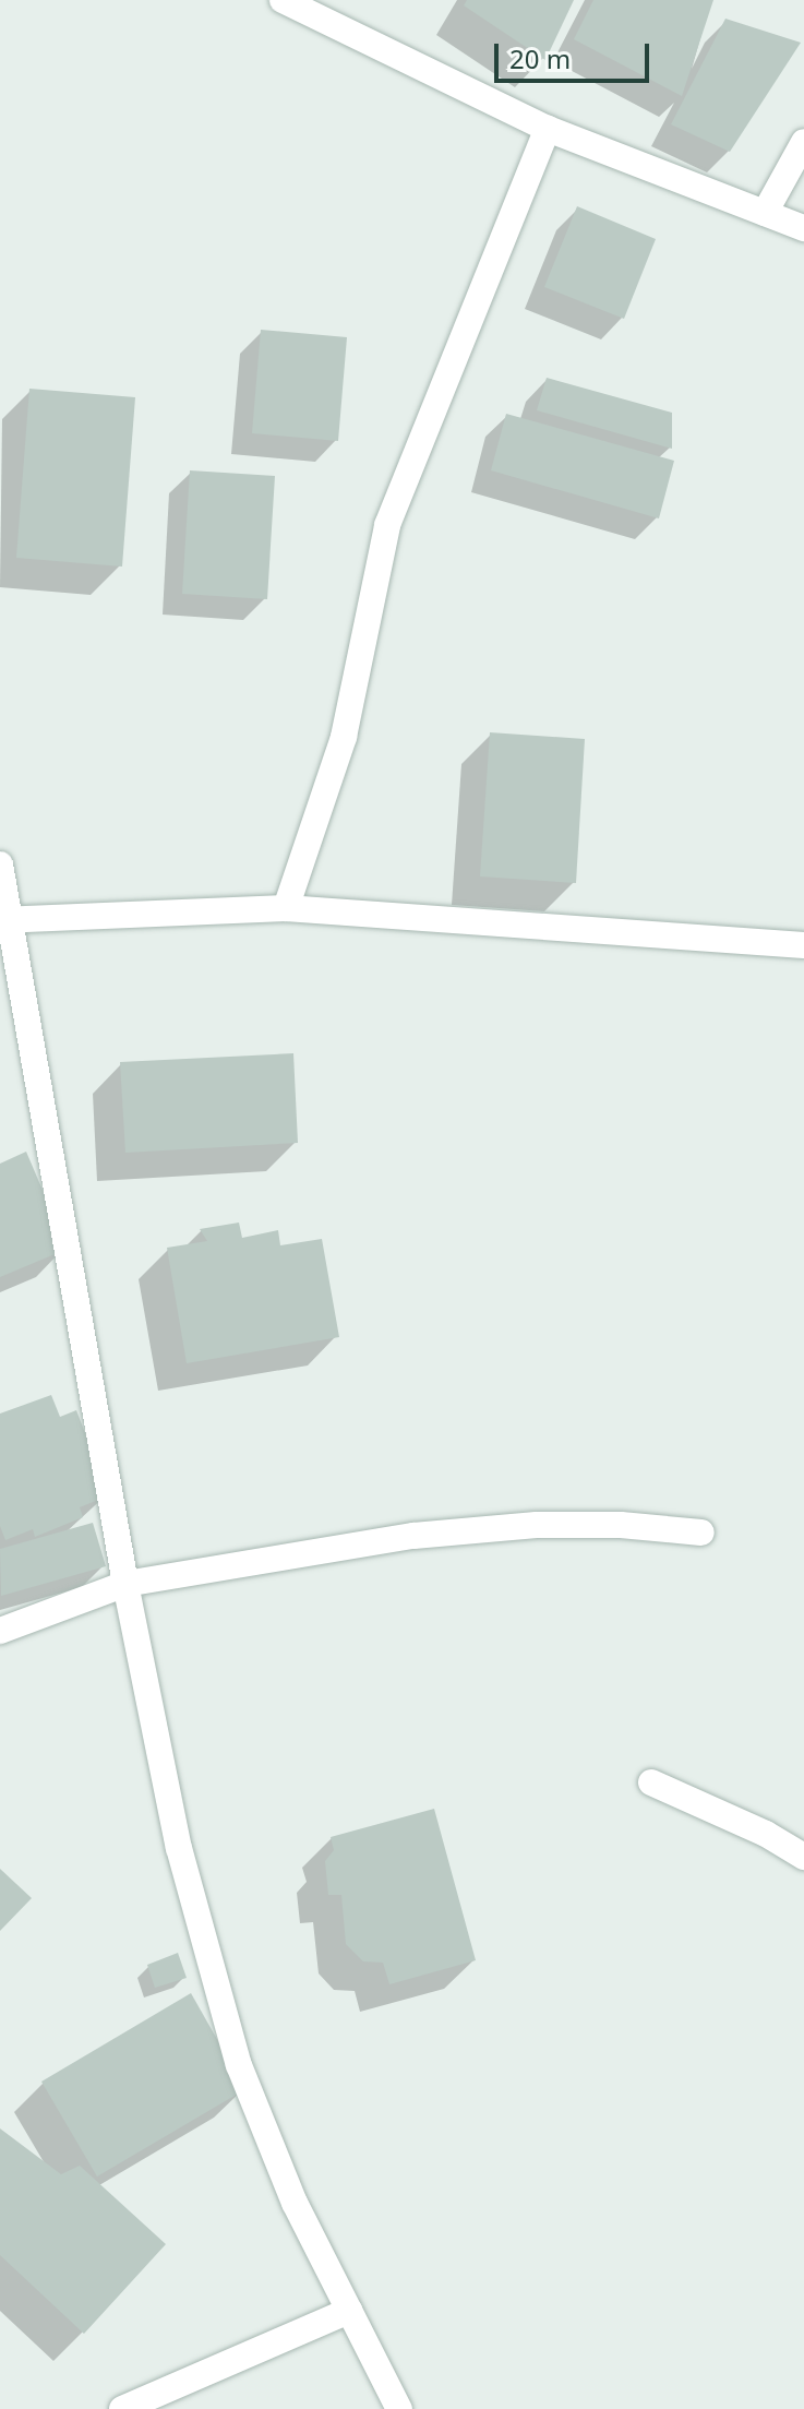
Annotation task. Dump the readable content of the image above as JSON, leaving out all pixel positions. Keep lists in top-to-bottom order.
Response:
{
  "scale_bar": "20 m"
}
